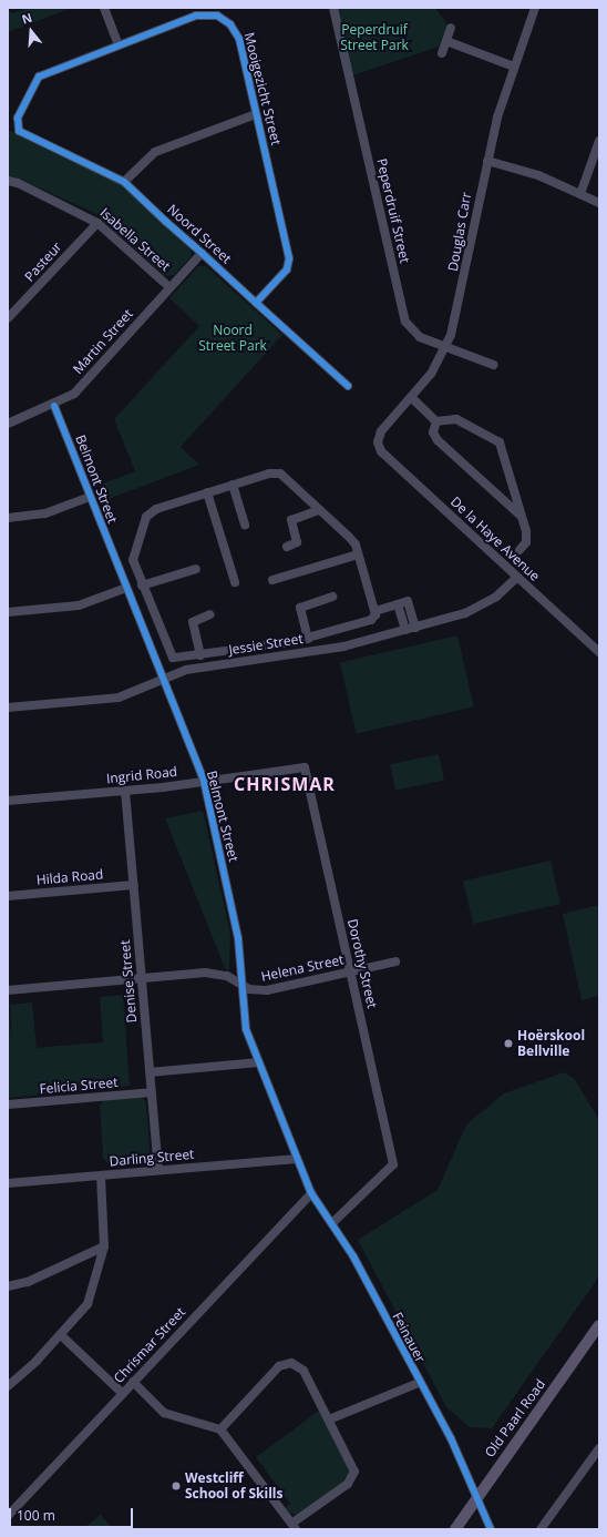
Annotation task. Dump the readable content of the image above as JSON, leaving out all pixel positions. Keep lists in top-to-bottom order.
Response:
{
  "streets": {
    "main road": ["Old Paarl Road"],
    "street": [
      "Mooigezicht Street",
      "Peperdruif Street",
      "Douglas Carr",
      "Noord Street",
      "Isabella Street",
      "Pasteur",
      "Martin Street",
      "Belmont Street",
      "De la Haye Avenue",
      "Jessie Street",
      "Ingrid Road",
      "Hilda Road",
      "Dorothy Street",
      "Helena Street",
      "Denise Street",
      "Felicia Street",
      "Darling Street",
      "Feinauer",
      "Chrismar Street"
    ]
  },
  "crossings": [
    ["Mooigezicht Street", "Noord Street"],
    ["Peperdruif Street", "Douglas Carr"],
    ["Douglas Carr", "De la Haye Avenue"],
    ["Noord Street", "Martin Street"],
    ["Isabella Street", "Pasteur"],
    ["Isabella Street", "Martin Street"],
    ["Martin Street", "Belmont Street"],
    ["Belmont Street", "Jessie Street"],
    ["Belmont Street", "Ingrid Road"],
    ["Belmont Street", "Helena Street"],
    ["Belmont Street", "Darling Street"],
    ["Belmont Street", "Feinauer"],
    ["Belmont Street", "Chrismar Street"],
    ["De la Haye Avenue", "Jessie Street"],
    ["Ingrid Road", "Dorothy Street"],
    ["Ingrid Road", "Denise Street"],
    ["Hilda Road", "Denise Street"],
    ["Dorothy Street", "Helena Street"],
    ["Dorothy Street", "Feinauer"],
    ["Helena Street", "Denise Street"],
    ["Denise Street", "Felicia Street"],
    ["Denise Street", "Darling Street"],
    ["Feinauer", "Chrismar Street"],
    ["Feinauer", "Old Paarl Road"]
  ],
  "districts": ["CHRISMAR"],
  "parks": ["Peperdruif Street Park", "Noord Street Park"],
  "places": ["Hoërskool Bellville", "Westcliff School of Skills"],
  "scale_bar": "100 m",
  "north": "top"
}
